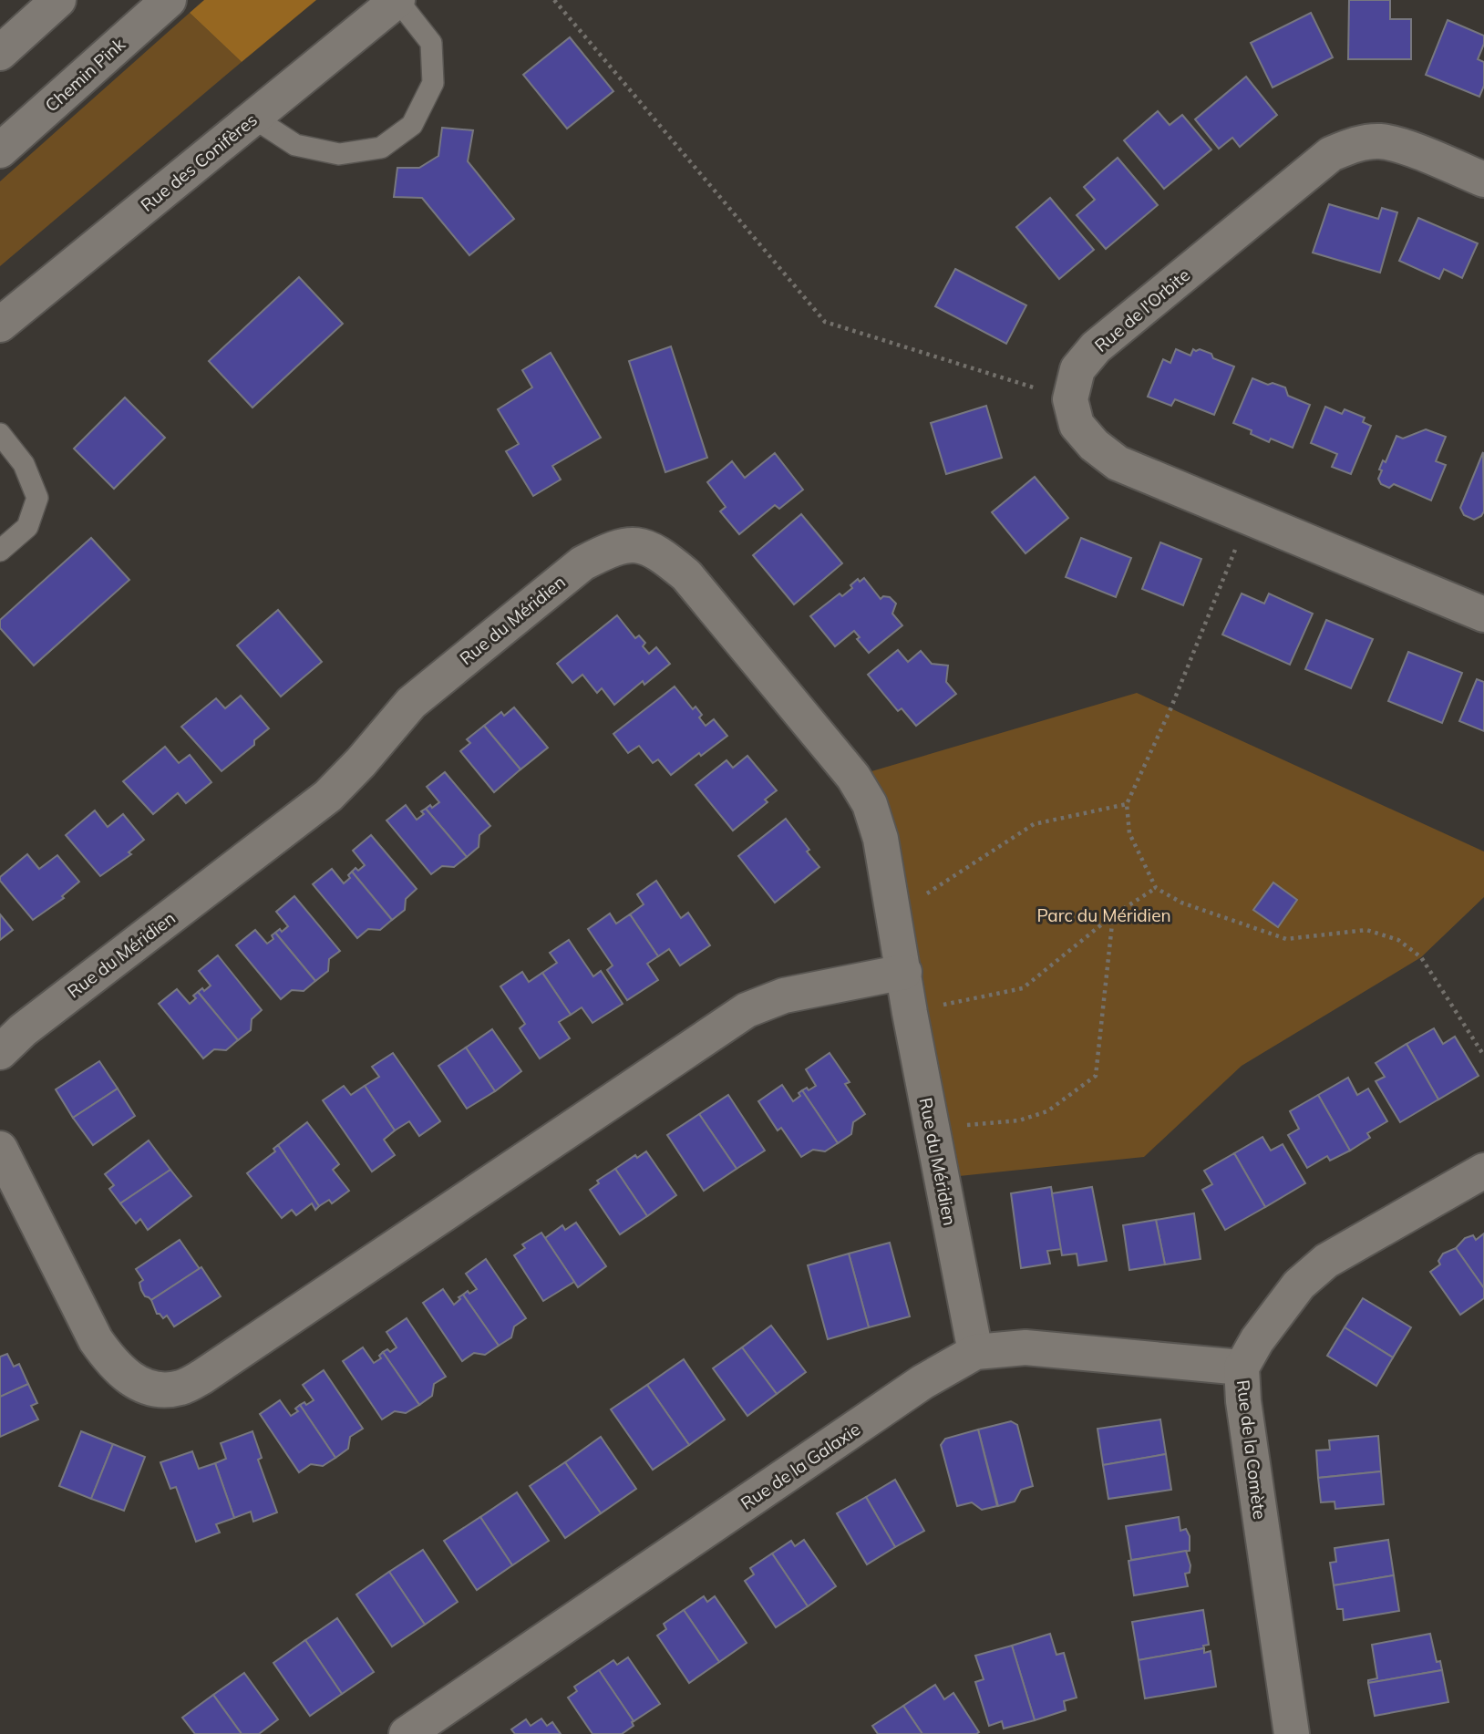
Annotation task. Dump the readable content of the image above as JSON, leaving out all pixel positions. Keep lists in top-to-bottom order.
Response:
{
  "streets": {
    "street": [
      "Chemin Pink",
      "Rue des Conifères",
      "Rue de l'Orbite",
      "Rue du Méridien",
      "Rue de la Comète",
      "Rue de la Galaxie"
    ]
  },
  "crossings": [
    ["Rue du Méridien", "Rue de la Galaxie"],
    ["Rue de la Comète", "Rue de la Galaxie"]
  ],
  "parks": ["Parc du Méridien"]
}
